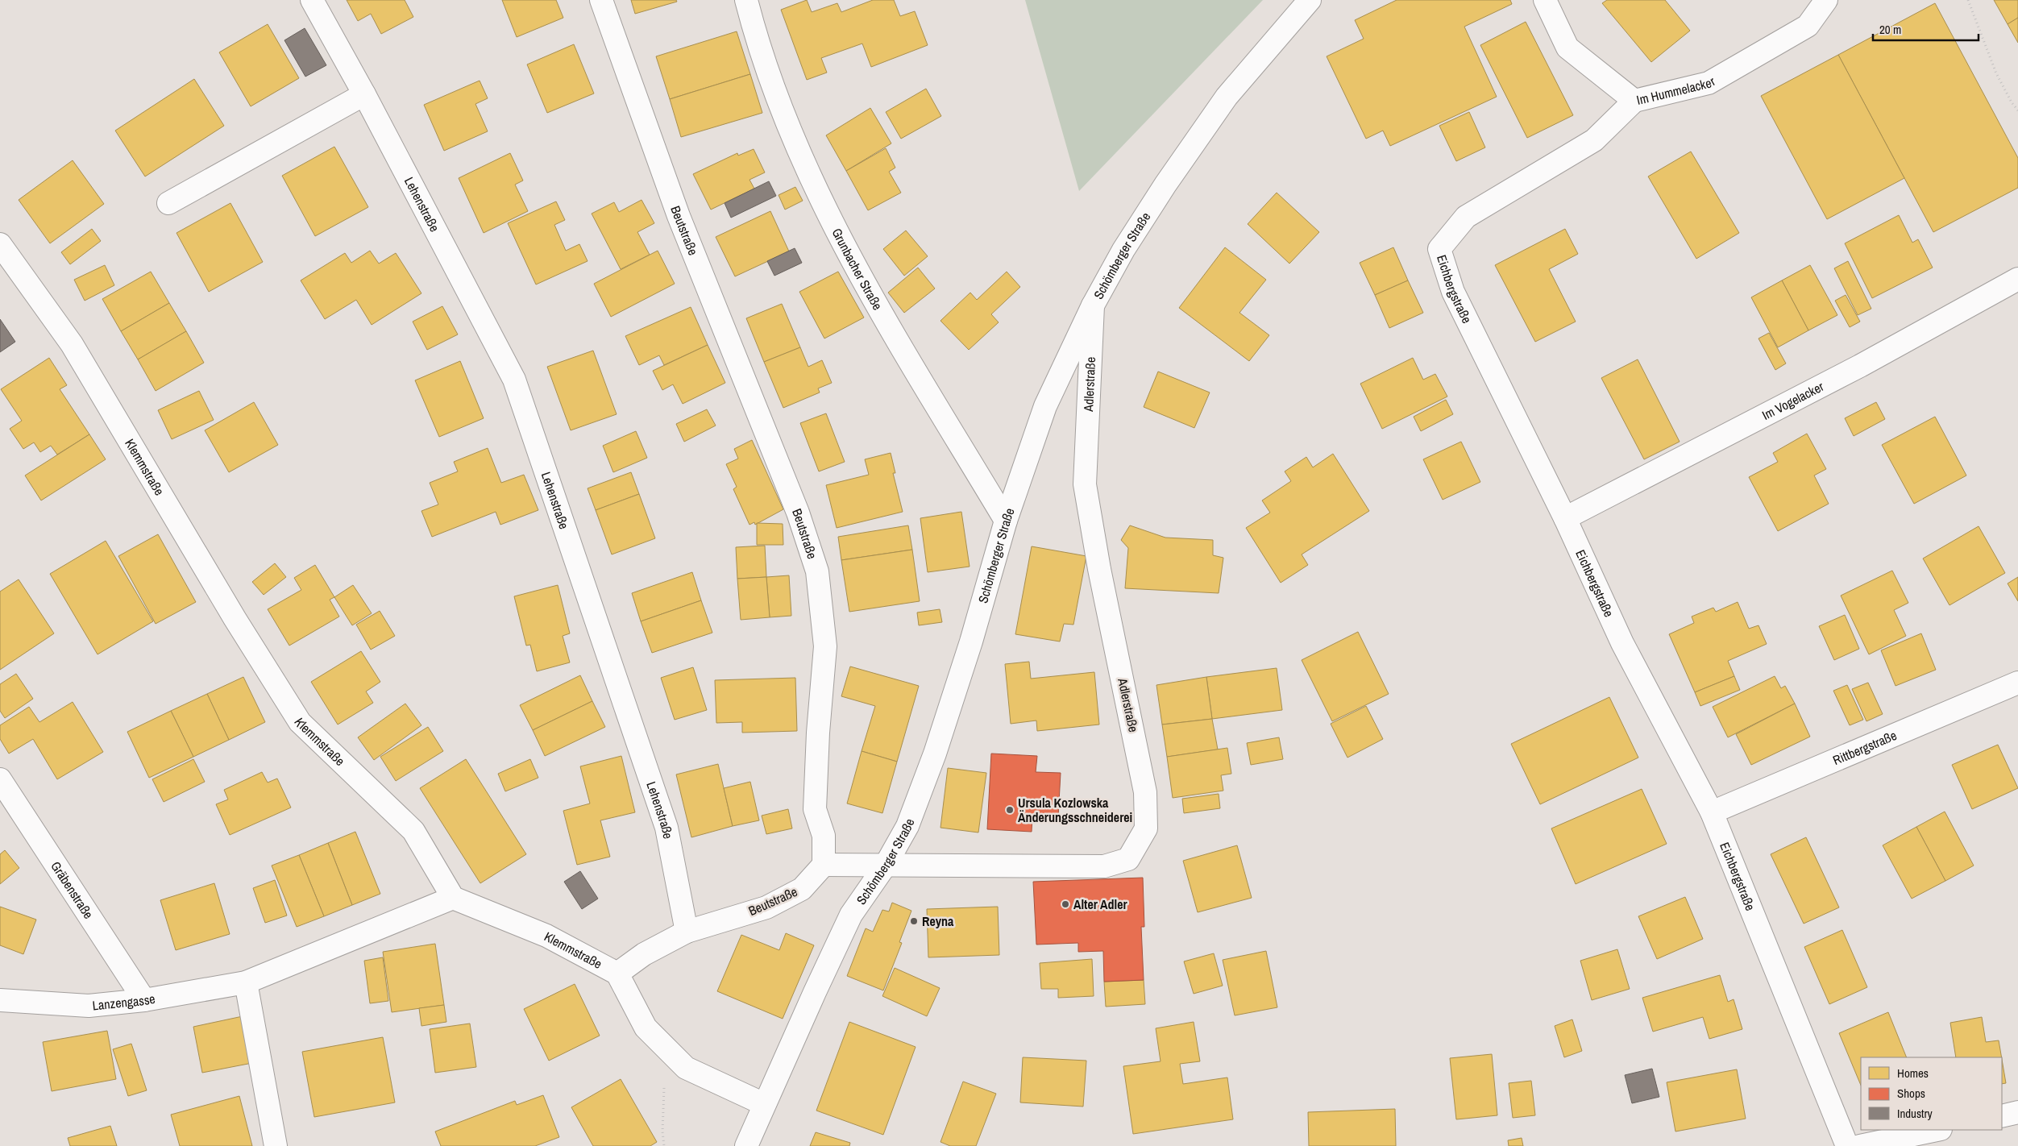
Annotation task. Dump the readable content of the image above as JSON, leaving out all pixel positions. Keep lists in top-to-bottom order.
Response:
{
  "streets": {
    "street": [
      "Im Hummelacker",
      "Lehenstraße",
      "Beutstraße",
      "Schömberger Straße",
      "Grunbacher Straße",
      "Eichbergstraße",
      "Adlerstraße",
      "Im Vogelacker",
      "Klemmstraße",
      "Rittbergstraße",
      "Gräbenstraße",
      "Lanzengasse"
    ]
  },
  "crossings": [
    ["Im Hummelacker", "Eichbergstraße"],
    ["Lehenstraße", "Beutstraße"],
    ["Beutstraße", "Adlerstraße"],
    ["Beutstraße", "Klemmstraße"],
    ["Schömberger Straße", "Grunbacher Straße"],
    ["Schömberger Straße", "Adlerstraße"],
    ["Schömberger Straße", "Klemmstraße"],
    ["Eichbergstraße", "Im Vogelacker"],
    ["Eichbergstraße", "Rittbergstraße"],
    ["Klemmstraße", "Lanzengasse"],
    ["Gräbenstraße", "Lanzengasse"]
  ],
  "places": ["Ursula Kozlowska Änderungsschneiderei", "Alter Adler", "Reyna"],
  "legend": ["Homes", "Shops", "Industry"],
  "scale_bar": "20 m"
}
